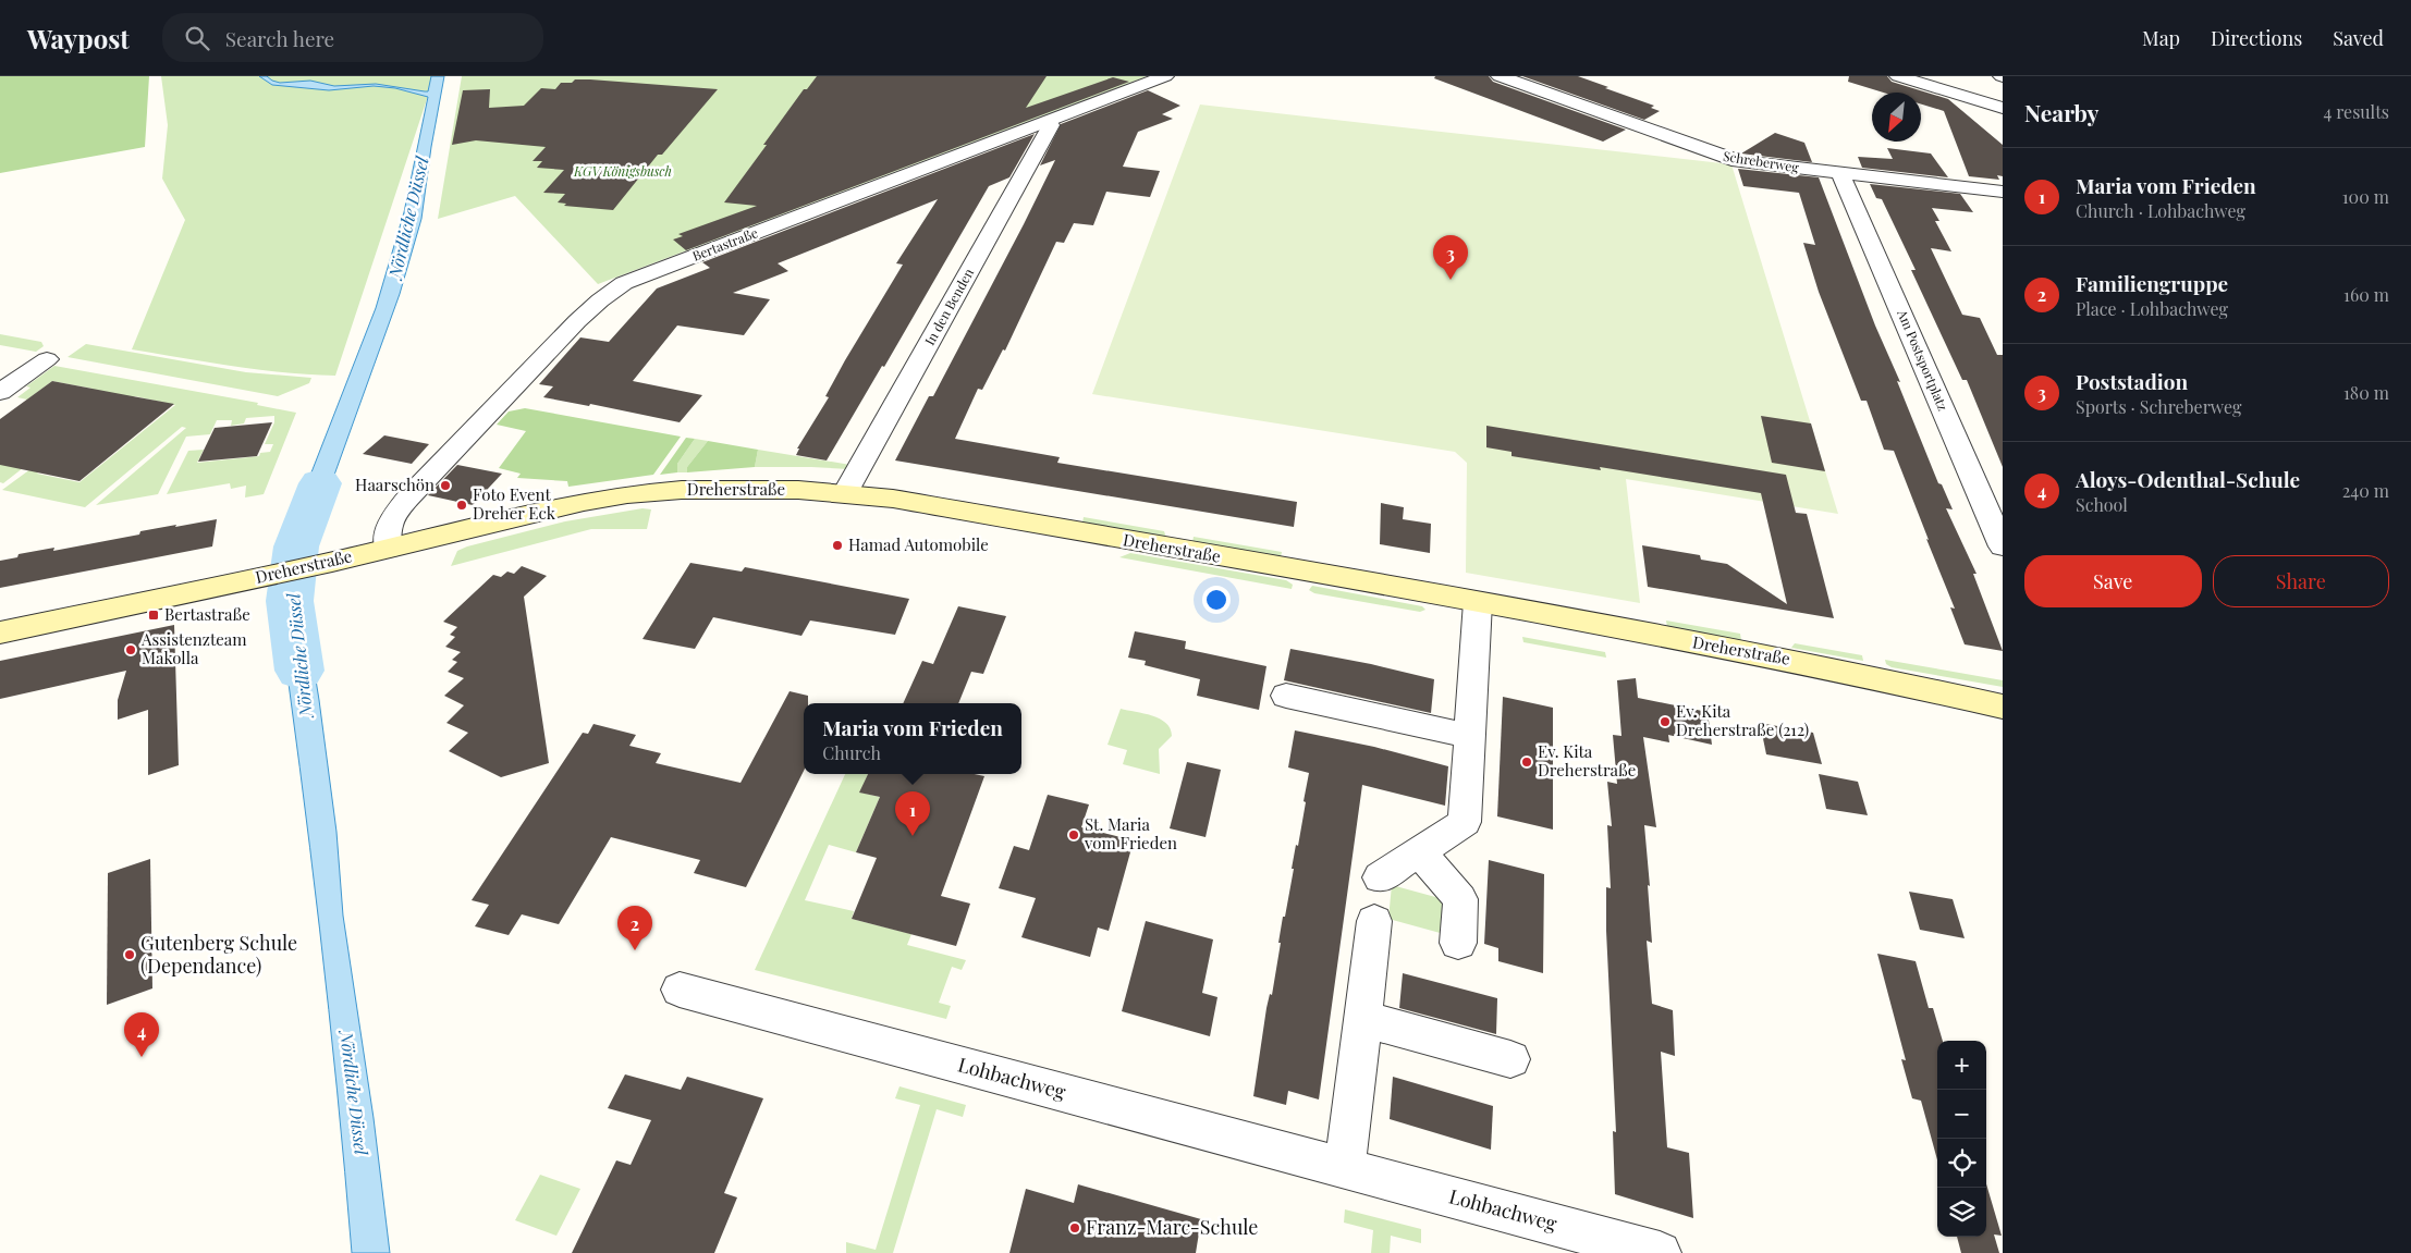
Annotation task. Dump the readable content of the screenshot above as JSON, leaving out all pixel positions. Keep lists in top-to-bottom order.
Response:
{
  "streets": {
    "main road": ["Dreherstraße"],
    "street": [
      "Schreberweg",
      "Bertastraße",
      "In den Benden",
      "Am Postsportplatz",
      "Lohbachweg"
    ]
  },
  "crossings": [
    ["Schreberweg", "Am Postsportplatz"],
    ["Bertastraße", "In den Benden"],
    ["Bertastraße", "Dreherstraße"],
    ["In den Benden", "Dreherstraße"]
  ],
  "water": ["Nördliche Düssel"],
  "parks": ["KGV Königsbusch"],
  "places": {
    "other": [
      "Haarschön",
      "Foto Event Dreher Eck",
      "Hamad Automobile",
      "Assistenzteam Makolla",
      "Ev. Kita Dreherstraße (212)",
      "Ev. Kita Dreherstraße",
      "St. Maria vom Frieden",
      "Gutenberg Schule (Dependance)",
      "Franz-Marc-Schule"
    ],
    "transit": ["Bertastraße"]
  },
  "north": "bottom left",
  "page": {
    "header": "Waypost",
    "search": "Search here",
    "nav": ["Map", "Directions", "Saved"],
    "heading": ["Nearby", "4 results"],
    "list": [
      {
        "mark": "1",
        "name": "Maria vom Frieden",
        "note": "Church · Lohbachweg",
        "value": "100 m"
      },
      {
        "mark": "2",
        "name": "Familiengruppe",
        "note": "Place · Lohbachweg",
        "value": "160 m"
      },
      {
        "mark": "3",
        "name": "Poststadion",
        "note": "Sports · Schreberweg",
        "value": "180 m"
      },
      {
        "mark": "4",
        "name": "Aloys-Odenthal-Schule",
        "note": "School",
        "value": "240 m"
      }
    ],
    "pins": [
      "3",
      "1",
      "2",
      "4"
    ],
    "buttons": ["Save", "Share"],
    "popup": ["Maria vom Frieden", "Church"],
    "map_buttons": ["+", "−"]
  }
}
